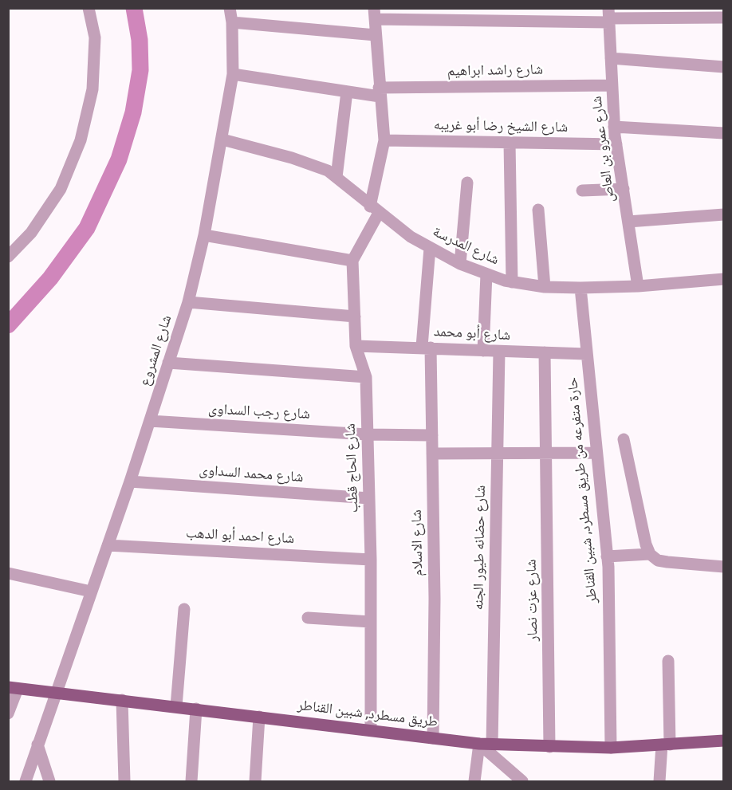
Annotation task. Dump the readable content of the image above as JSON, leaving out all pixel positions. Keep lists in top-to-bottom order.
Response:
{
  "streets": {
    "main road": ["طريق مسطرد, شبين القناطر"],
    "street": [
      "شارع راشد ابراهيم",
      "شارع الشيخ رضا أبو غريبه",
      "شارع عمرو بن العاص",
      "شارع المدرسة",
      "شارع أبو محمد",
      "شارع المشروع",
      "شارع رجب السداوى",
      "شارع الحاج قطب",
      "شارع محمد السداوى",
      "حارة متفرعه من طريق مسطرد, شبين القناطر",
      "شارع احمد أبو الدهب",
      "شارع الاسلام",
      "شارع حضانه طيور الجنه",
      "شارع عزت نصار"
    ]
  },
  "crossings": [
    ["شارع راشد ابراهيم", "شارع عمرو بن العاص"],
    ["شارع راشد ابراهيم", "شارع المشروع"],
    ["شارع الشيخ رضا أبو غريبه", "شارع عمرو بن العاص"],
    ["شارع عمرو بن العاص", "شارع المدرسة"],
    ["شارع المدرسة", "شارع المشروع"],
    ["شارع المدرسة", "حارة متفرعه من طريق مسطرد, شبين القناطر"],
    ["شارع المدرسة", "شارع الاسلام"],
    ["شارع أبو محمد", "شارع الحاج قطب"],
    ["شارع أبو محمد", "حارة متفرعه من طريق مسطرد, شبين القناطر"],
    ["شارع أبو محمد", "شارع الاسلام"],
    ["شارع أبو محمد", "شارع حضانه طيور الجنه"],
    ["شارع أبو محمد", "شارع عزت نصار"],
    ["شارع المشروع", "شارع رجب السداوى"],
    ["شارع المشروع", "شارع محمد السداوى"],
    ["شارع المشروع", "شارع احمد أبو الدهب"],
    ["شارع المشروع", "طريق مسطرد, شبين القناطر"],
    ["شارع رجب السداوى", "شارع الحاج قطب"],
    ["شارع رجب السداوى", "شارع الاسلام"],
    ["شارع الحاج قطب", "شارع محمد السداوى"],
    ["شارع الحاج قطب", "شارع احمد أبو الدهب"],
    ["شارع الحاج قطب", "طريق مسطرد, شبين القناطر"],
    ["حارة متفرعه من طريق مسطرد, شبين القناطر", "طريق مسطرد, شبين القناطر"],
    ["شارع الاسلام", "طريق مسطرد, شبين القناطر"],
    ["شارع حضانه طيور الجنه", "طريق مسطرد, شبين القناطر"],
    ["شارع عزت نصار", "طريق مسطرد, شبين القناطر"]
  ]
}
